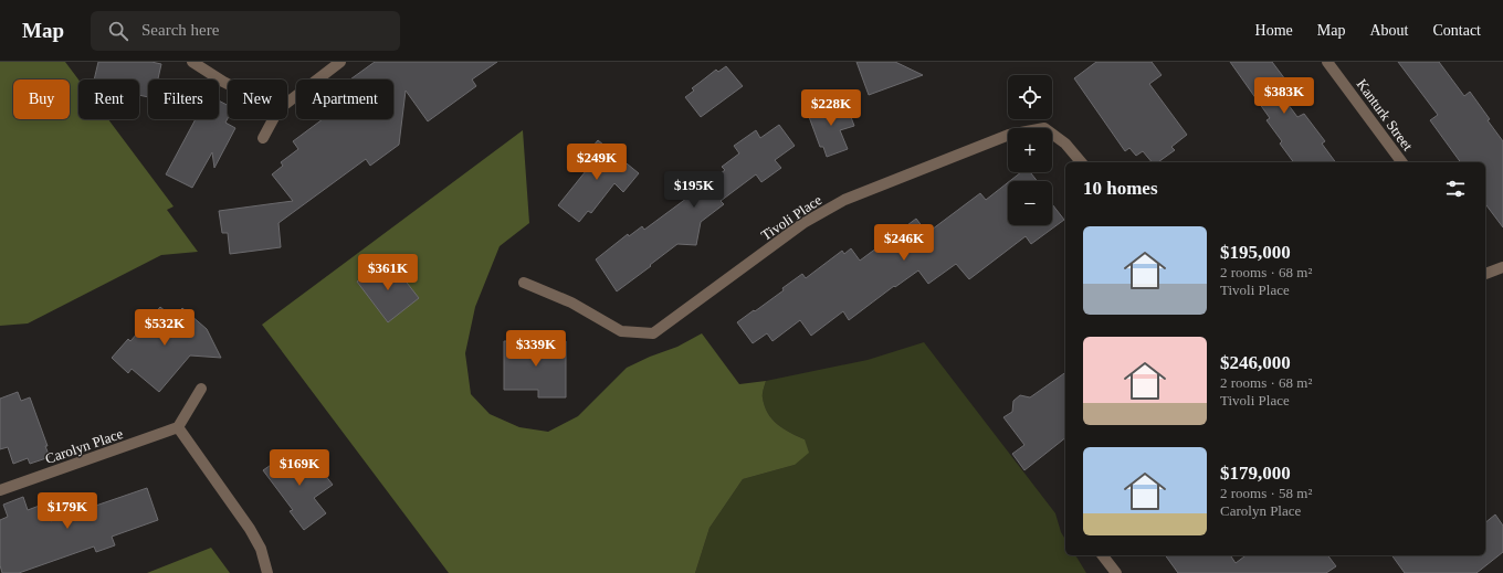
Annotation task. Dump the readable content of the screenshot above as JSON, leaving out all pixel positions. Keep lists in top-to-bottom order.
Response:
{
  "streets": {
    "street": ["Kanturk Street", "Tivoli Place", "Carolyn Place"]
  },
  "page": {
    "header": "Map",
    "search": "Search here",
    "nav": [
      "Home",
      "Map",
      "About",
      "Contact"
    ],
    "map_buttons": ["+", "−"],
    "price": [
      "$383K",
      "$228K",
      "$249K",
      "$195K",
      "$246K",
      "$361K",
      "$532K",
      "$339K",
      "$169K",
      "$179K"
    ],
    "chip": [
      "Buy",
      "Rent",
      "Filters",
      "New",
      "Apartment"
    ],
    "heading": "10 homes",
    "list": [
      {
        "name": "$195,000",
        "note": "2 rooms · 68 m² · Tivoli Place"
      },
      {
        "name": "$246,000",
        "note": "2 rooms · 68 m² · Tivoli Place"
      },
      {
        "name": "$179,000",
        "note": "2 rooms · 58 m² · Carolyn Place"
      }
    ]
  }
}
